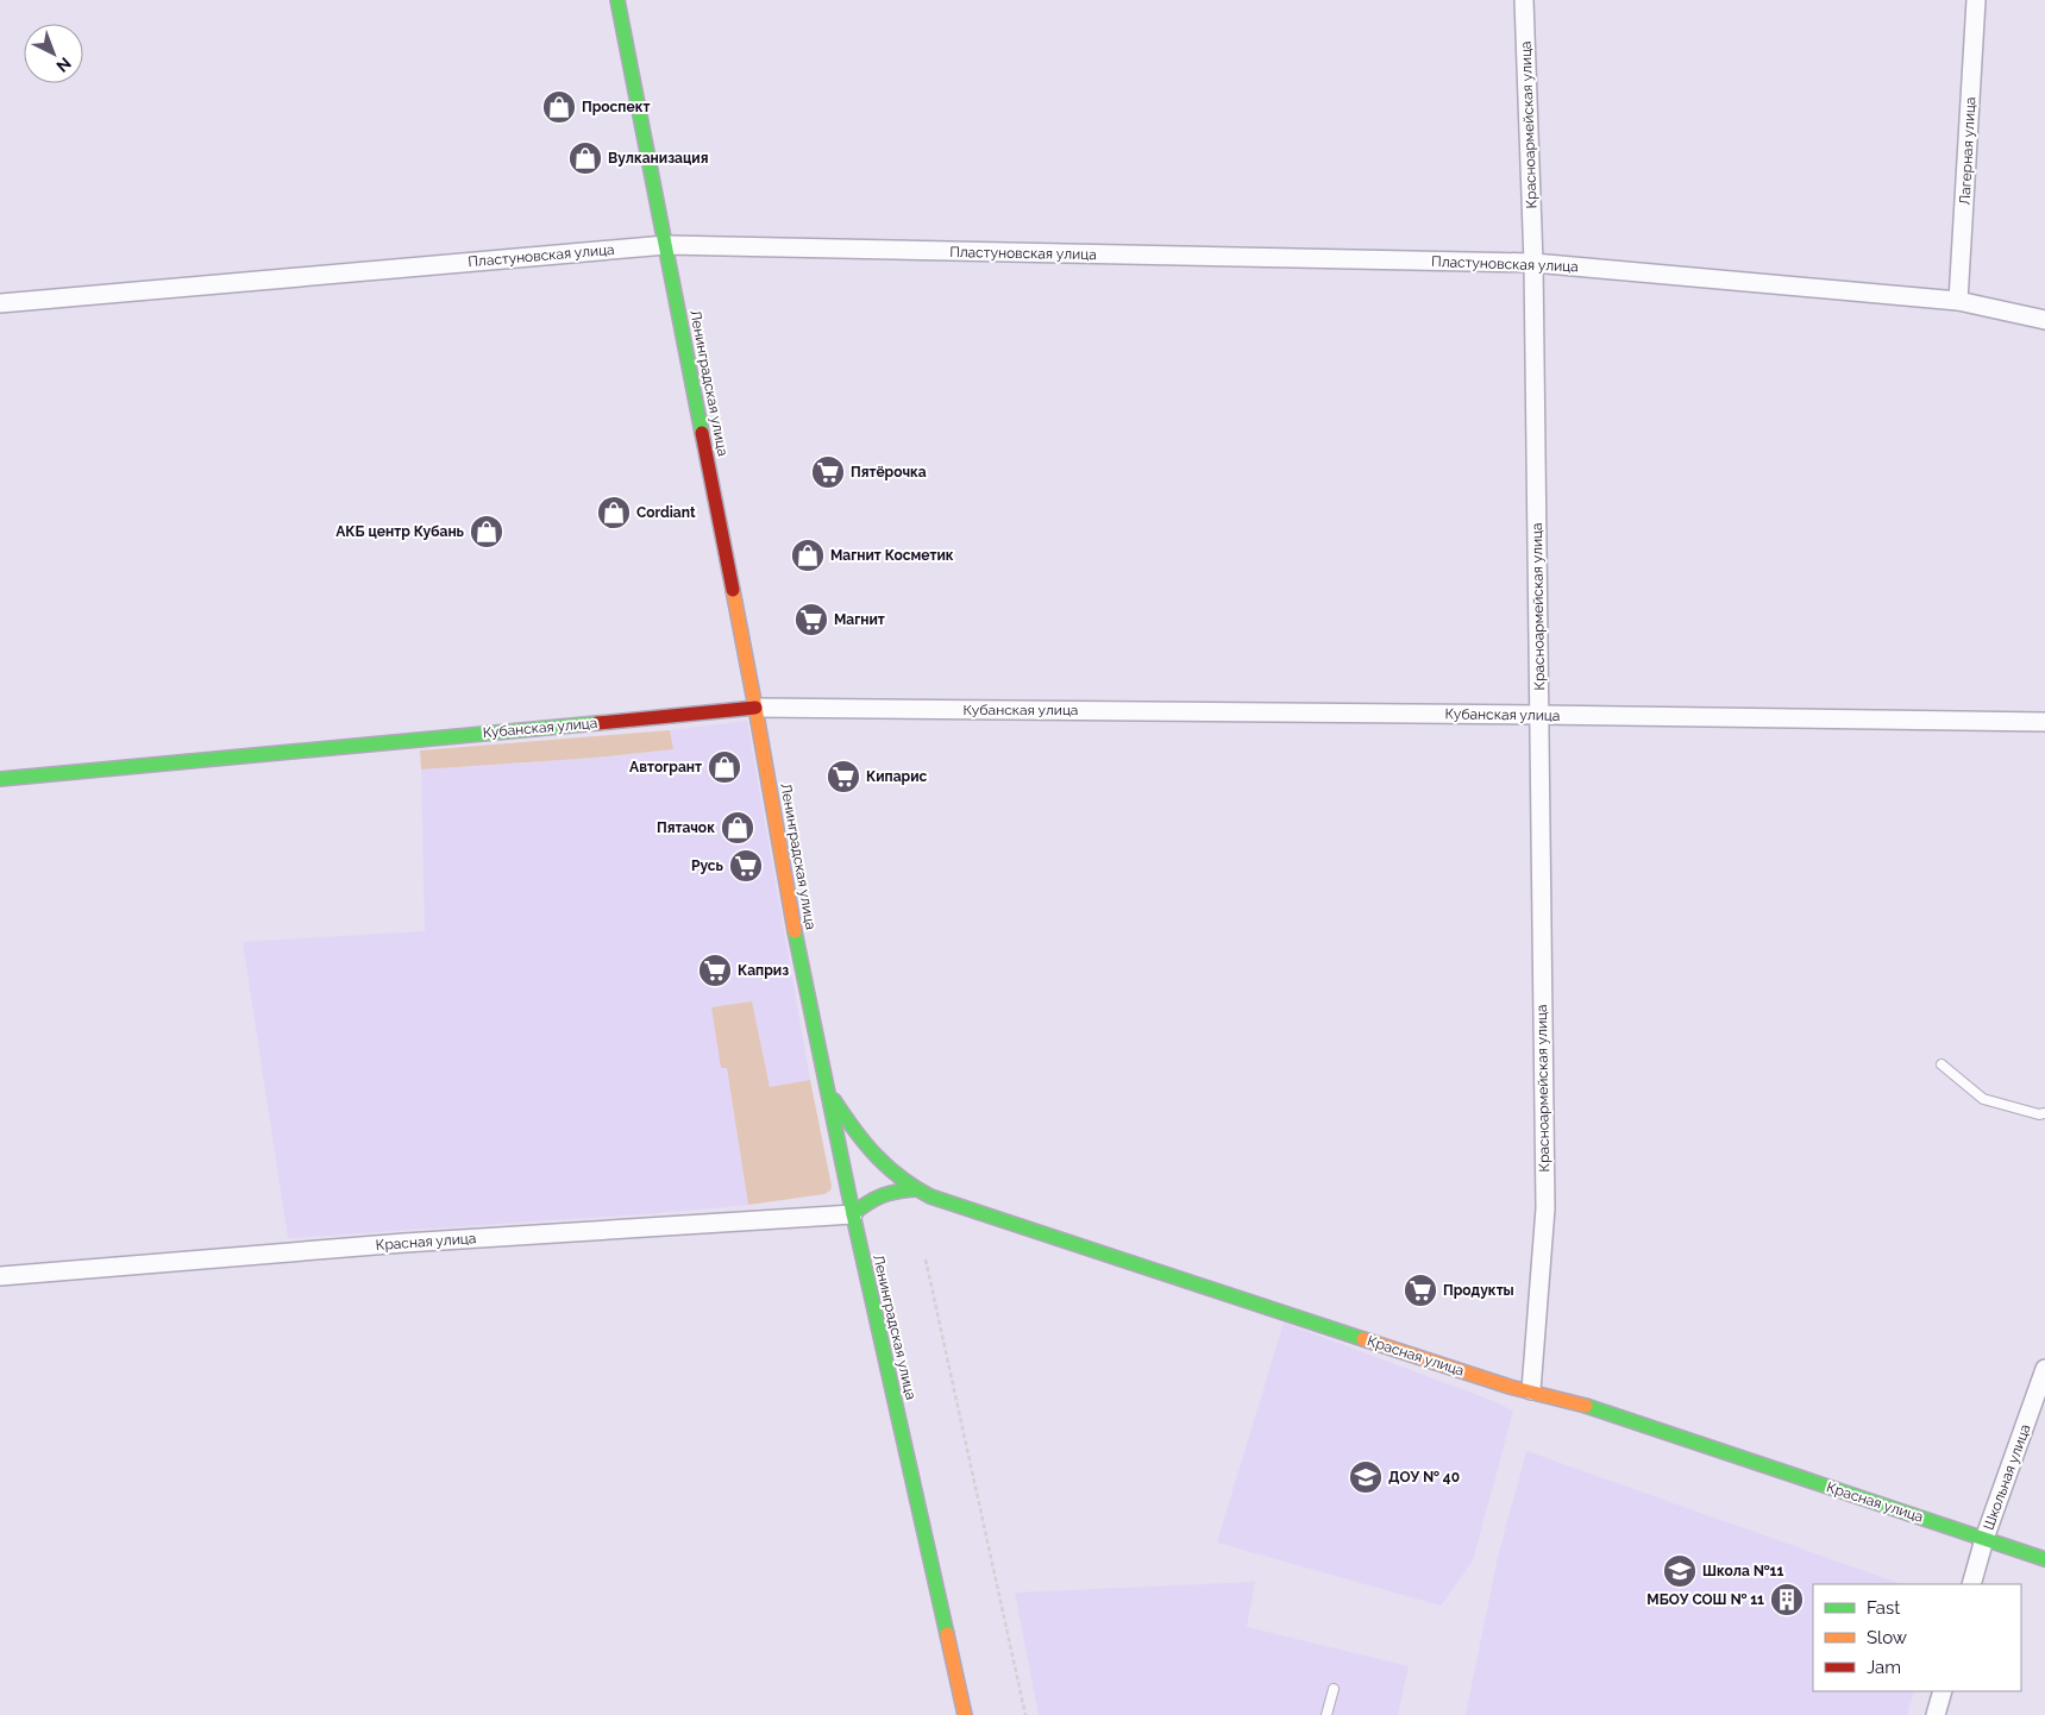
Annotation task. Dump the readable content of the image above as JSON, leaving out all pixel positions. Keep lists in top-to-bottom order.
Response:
{
  "streets": {
    "street": [
      "Красноармейская улица",
      "Лагерная улица",
      "Пластуновская улица",
      "Ленинградская улица",
      "Кубанская улица",
      "Красная улица",
      "Школьная улица"
    ]
  },
  "crossings": [
    ["Красноармейская улица", "Пластуновская улица"],
    ["Красноармейская улица", "Кубанская улица"],
    ["Красноармейская улица", "Красная улица"],
    ["Лагерная улица", "Пластуновская улица"],
    ["Пластуновская улица", "Ленинградская улица"],
    ["Ленинградская улица", "Кубанская улица"],
    ["Ленинградская улица", "Красная улица"],
    ["Красная улица", "Школьная улица"]
  ],
  "places": {
    "shop": [
      "Проспект",
      "Вулканизация",
      "Cordiant",
      "АКБ центр Кубань",
      "Магнит Косметик",
      "Автогрант",
      "Пятачок"
    ],
    "supermarket": [
      "Пятёрочка",
      "Магнит",
      "Кипарис",
      "Русь",
      "Каприз",
      "Продукты"
    ],
    "school or university": ["ДОУ № 40", "Школа №11"],
    "building": ["МБОУ СОШ № 11"]
  },
  "legend": ["Fast", "Slow", "Jam"],
  "north": "bottom right"
}
